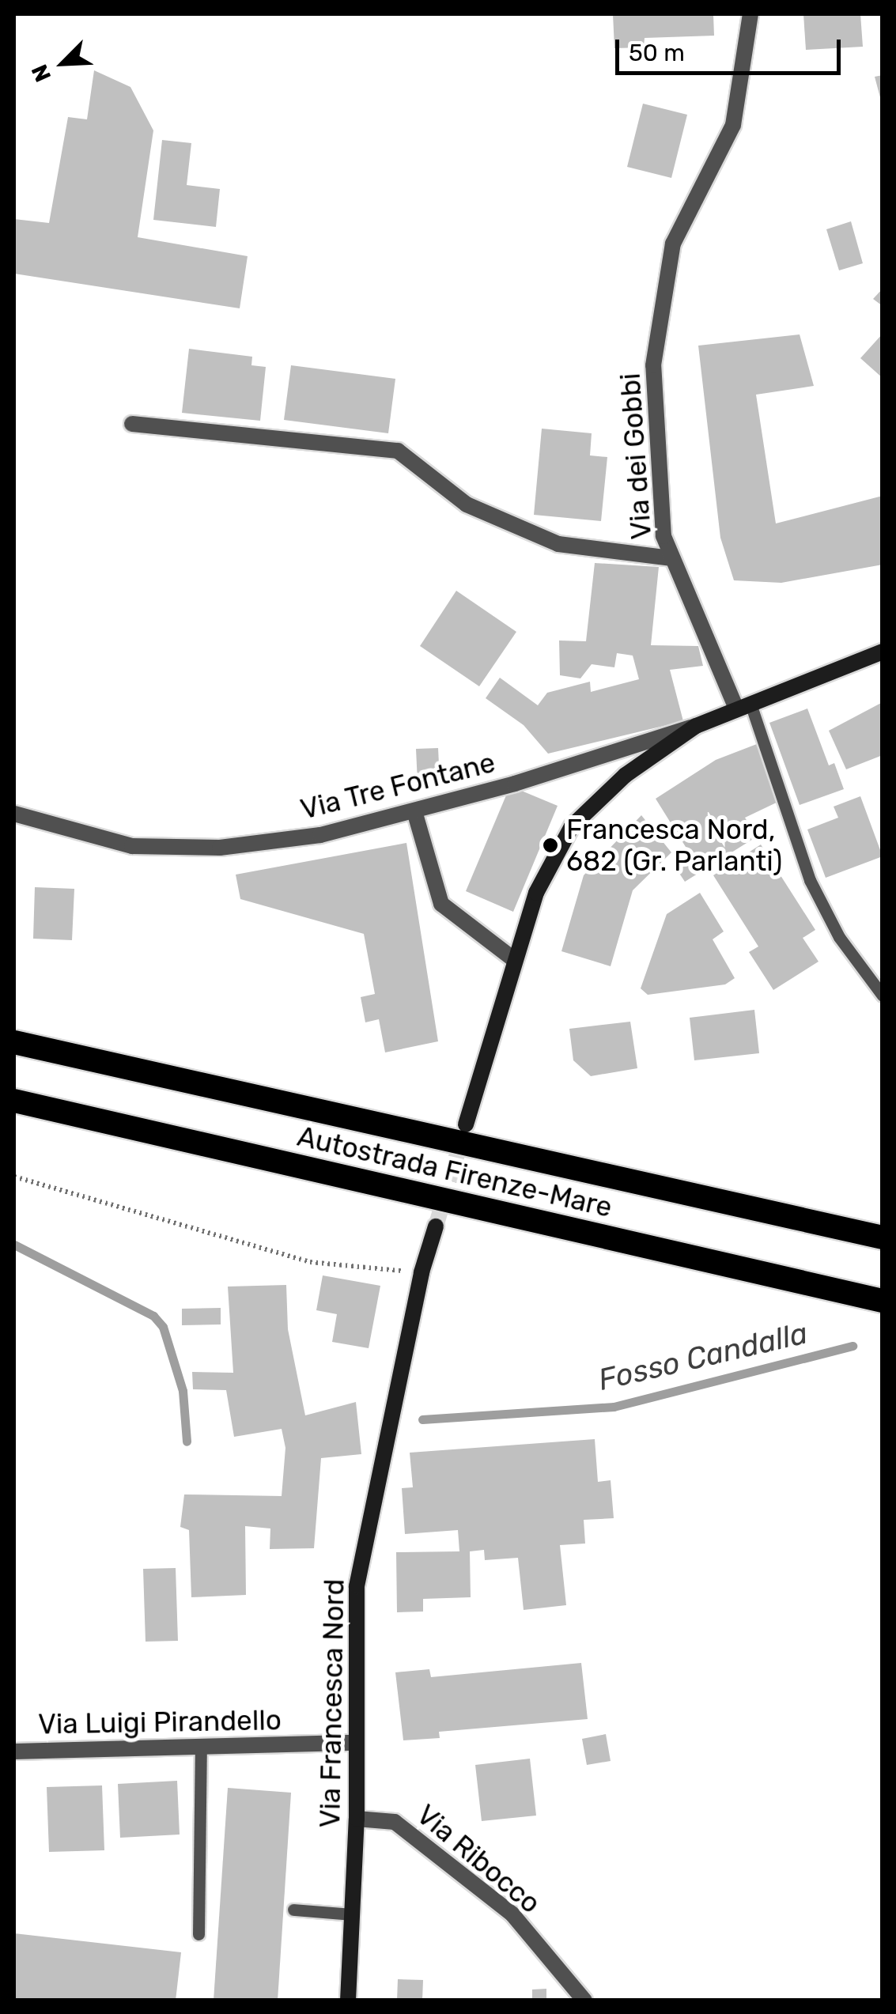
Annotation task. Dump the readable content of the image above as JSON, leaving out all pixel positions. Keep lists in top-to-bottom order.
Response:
{
  "streets": {
    "highway": ["Autostrada Firenze-Mare"],
    "main road": ["Via Francesca Nord"],
    "street": [
      "Via dei Gobbi",
      "Via Tre Fontane",
      "Via Luigi Pirandello",
      "Via Ribocco"
    ]
  },
  "crossings": [
    ["Via Francesca Nord", "Via Luigi Pirandello"],
    ["Via Francesca Nord", "Via Ribocco"]
  ],
  "water": ["Fosso Candalla"],
  "places": ["Francesca Nord, 682 (Gr. Parlanti)"],
  "scale_bar": "50 m",
  "north": "bottom left"
}
